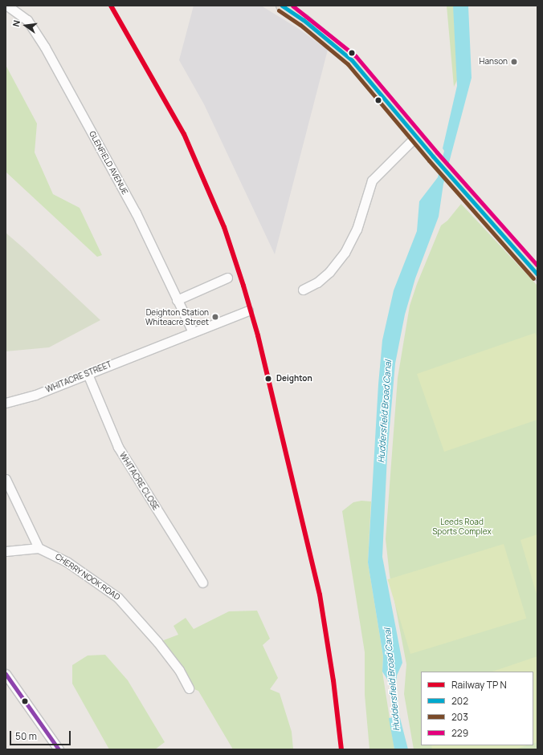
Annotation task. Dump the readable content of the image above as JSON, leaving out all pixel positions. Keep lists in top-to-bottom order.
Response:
{
  "streets": {
    "street": [
      "GLENFIELD AVENUE",
      "WHITACRE STREET",
      "WHITACRE CLOSE",
      "CHERRY NOOK ROAD"
    ]
  },
  "crossings": [
    ["GLENFIELD AVENUE", "WHITACRE STREET"],
    ["WHITACRE STREET", "WHITACRE CLOSE"]
  ],
  "water": ["Huddersfield Broad Canal"],
  "parks": ["Leeds Road Sports Complex"],
  "places": ["Hanson", "Deighton Station Whiteacre Street", "Deighton"],
  "lines": ["transit line 202", "transit line 229", "transit line 203"],
  "legend": [
    "Railway TP N",
    "202",
    "203",
    "229"
  ],
  "scale_bar": "50 m",
  "north": "left"
}
